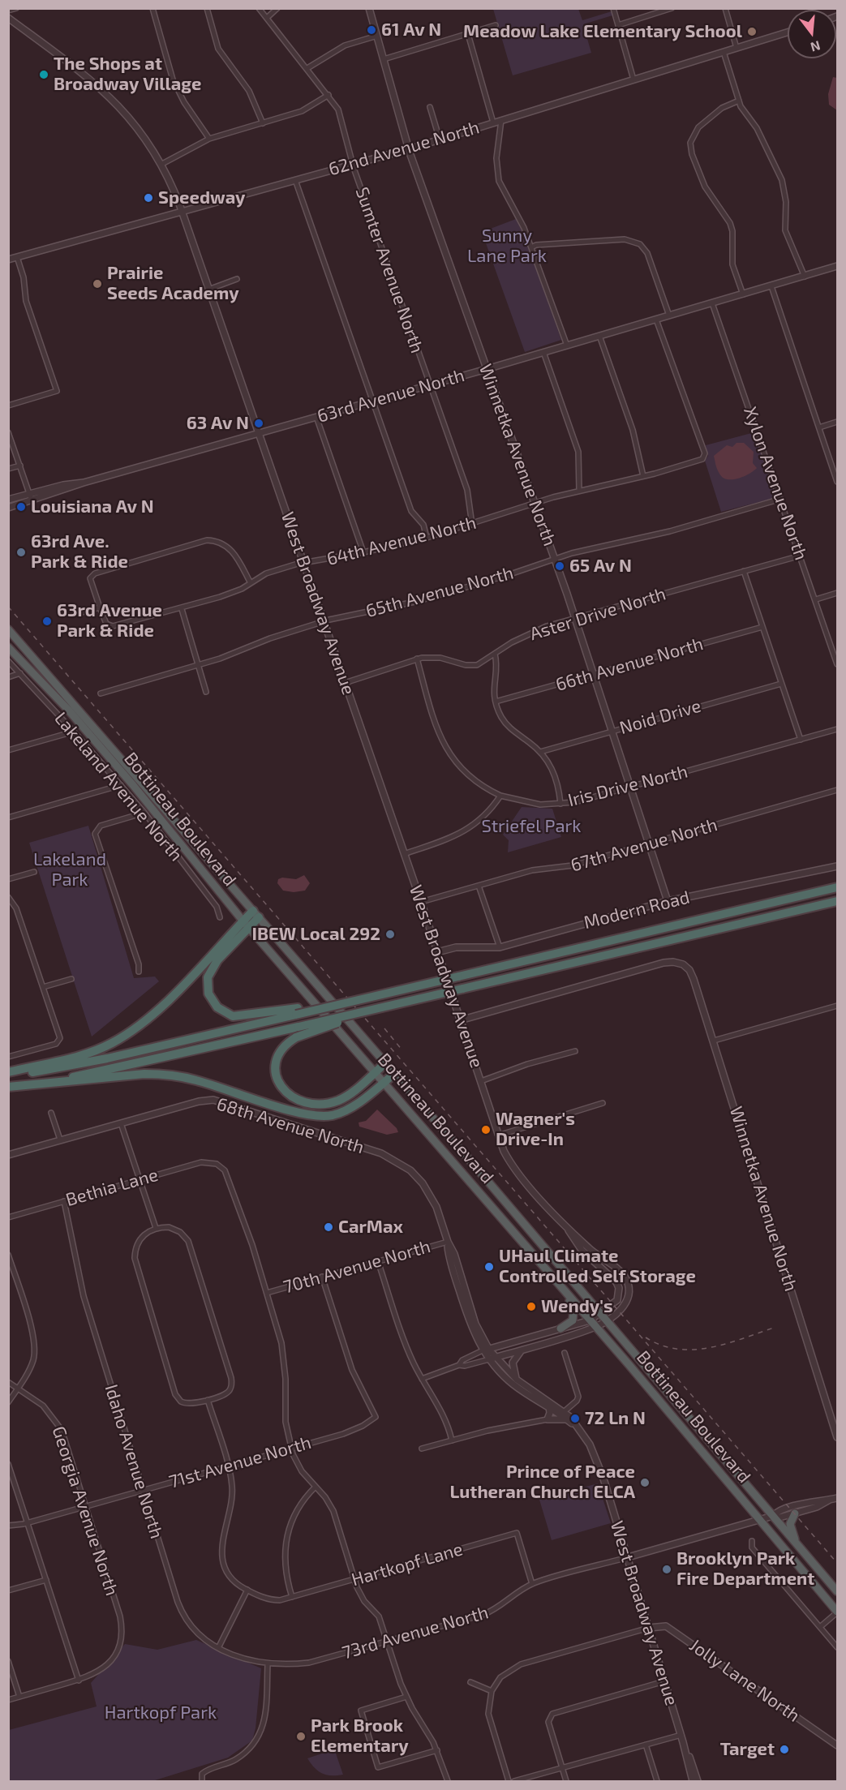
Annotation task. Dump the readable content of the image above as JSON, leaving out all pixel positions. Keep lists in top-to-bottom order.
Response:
{
  "streets": {
    "highway": ["Bottineau Boulevard"],
    "street": [
      "62nd Avenue North",
      "Sumter Avenue North",
      "63rd Avenue North",
      "Winnetka Avenue North",
      "Xylon Avenue North",
      "64th Avenue North",
      "65th Avenue North",
      "West Broadway Avenue",
      "Aster Drive North",
      "66th Avenue North",
      "Noid Drive",
      "Iris Drive North",
      "Lakeland Avenue North",
      "67th Avenue North",
      "Modern Road",
      "68th Avenue North",
      "Bethia Lane",
      "70th Avenue North",
      "Idaho Avenue North",
      "71st Avenue North",
      "Georgia Avenue North",
      "Hartkopf Lane",
      "73rd Avenue North",
      "Jolly Lane North"
    ]
  },
  "crossings": [
    ["62nd Avenue North", "Sumter Avenue North"],
    ["62nd Avenue North", "Winnetka Avenue North"],
    ["62nd Avenue North", "West Broadway Avenue"],
    ["Sumter Avenue North", "63rd Avenue North"],
    ["Sumter Avenue North", "64th Avenue North"],
    ["63rd Avenue North", "Winnetka Avenue North"],
    ["63rd Avenue North", "Xylon Avenue North"],
    ["63rd Avenue North", "64th Avenue North"],
    ["63rd Avenue North", "West Broadway Avenue"],
    ["Winnetka Avenue North", "64th Avenue North"],
    ["Winnetka Avenue North", "65th Avenue North"],
    ["Winnetka Avenue North", "West Broadway Avenue"],
    ["Winnetka Avenue North", "Aster Drive North"],
    ["Winnetka Avenue North", "66th Avenue North"],
    ["Winnetka Avenue North", "Noid Drive"],
    ["Winnetka Avenue North", "Iris Drive North"],
    ["Winnetka Avenue North", "67th Avenue North"],
    ["Winnetka Avenue North", "Modern Road"],
    ["Xylon Avenue North", "65th Avenue North"],
    ["Xylon Avenue North", "Aster Drive North"],
    ["64th Avenue North", "West Broadway Avenue"],
    ["65th Avenue North", "West Broadway Avenue"],
    ["West Broadway Avenue", "Aster Drive North"],
    ["West Broadway Avenue", "Bottineau Boulevard"],
    ["West Broadway Avenue", "67th Avenue North"],
    ["West Broadway Avenue", "Modern Road"],
    ["West Broadway Avenue", "73rd Avenue North"],
    ["West Broadway Avenue", "Jolly Lane North"],
    ["Aster Drive North", "Iris Drive North"],
    ["Bottineau Boulevard", "73rd Avenue North"],
    ["68th Avenue North", "70th Avenue North"],
    ["Bethia Lane", "70th Avenue North"],
    ["Bethia Lane", "Idaho Avenue North"],
    ["70th Avenue North", "71st Avenue North"],
    ["Idaho Avenue North", "71st Avenue North"],
    ["Idaho Avenue North", "73rd Avenue North"],
    ["71st Avenue North", "Georgia Avenue North"],
    ["71st Avenue North", "Hartkopf Lane"],
    ["Hartkopf Lane", "73rd Avenue North"]
  ],
  "parks": [
    "Sunny Lane Park",
    "Striefel Park",
    "Lakeland Park",
    "Hartkopf Park"
  ],
  "places": [
    "61 Av N",
    "Meadow Lake Elementary School",
    "The Shops at Broadway Village",
    "Speedway",
    "Prairie Seeds Academy",
    "63 Av N",
    "Louisiana Av N",
    "63rd Ave. Park & Ride",
    "65 Av N",
    "63rd Avenue Park & Ride",
    "IBEW Local 292",
    "Wagner's Drive-In",
    "CarMax",
    "UHaul Climate Controlled Self Storage",
    "Wendy's",
    "72 Ln N",
    "Prince of Peace Lutheran Church ELCA",
    "Brooklyn Park Fire Department",
    "Park Brook Elementary",
    "Target"
  ],
  "north": "bottom"
}
